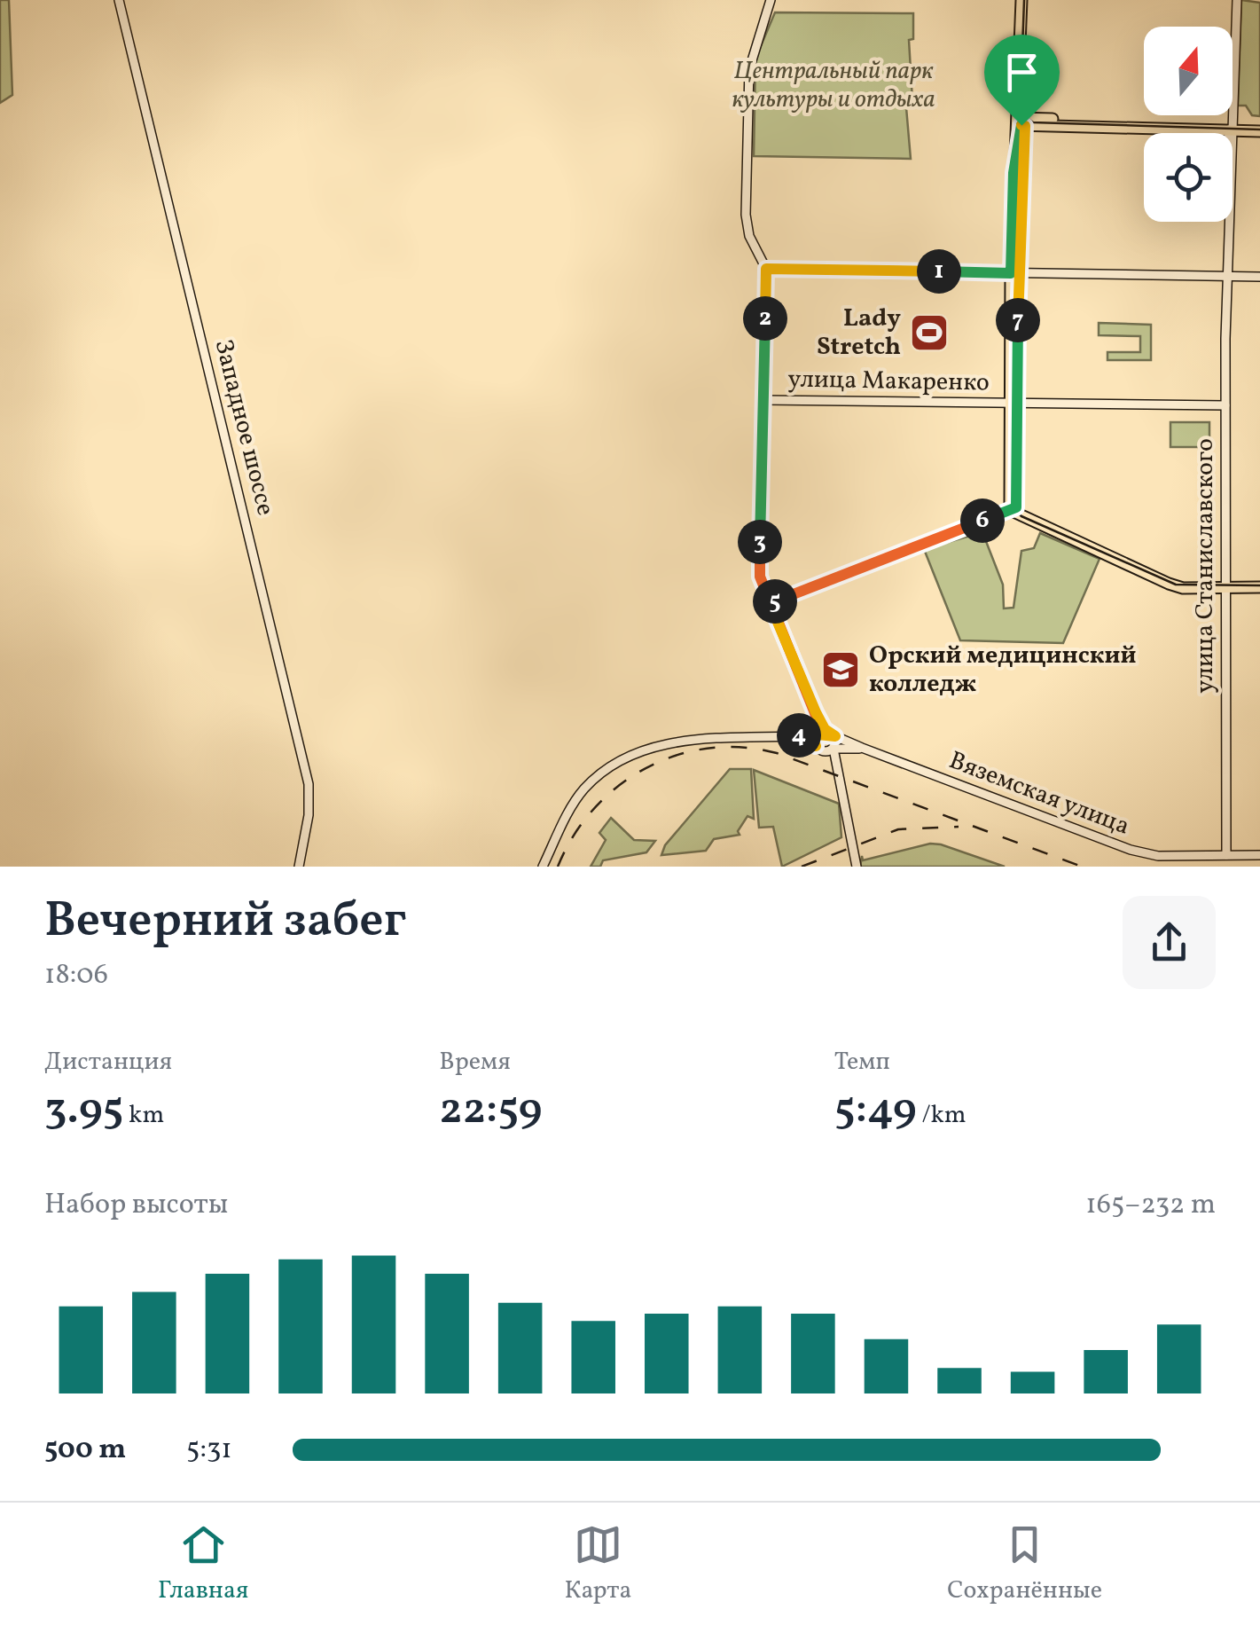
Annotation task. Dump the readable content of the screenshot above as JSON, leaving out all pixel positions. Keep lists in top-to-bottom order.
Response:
{
  "streets": {
    "main road": [
      "улица Макаренко",
      "Западное шоссе",
      "улица Станиславского",
      "Вяземская улица"
    ]
  },
  "crossings": [
    ["улица Макаренко", "улица Станиславского"],
    ["улица Станиславского", "Вяземская улица"]
  ],
  "parks": ["Центральный парк культуры и отдыха"],
  "places": {
    "sports": ["Lady Stretch"],
    "school or university": ["Орский медицинский колледж"]
  },
  "north": "top",
  "page": {
    "pins": [
      "1",
      "2",
      "7",
      "6",
      "3",
      "5",
      "4"
    ],
    "heading": ["Вечерний забег", "18:06"],
    "stats": [
      ["Дистанция", "3.95 km"],
      ["Время", "22:59"],
      ["Темп", "5:49 /km"]
    ],
    "chart": ["Набор высоты", "165–232 m"],
    "list": [
      {
        "name": "500 m",
        "note": "5:31"
      }
    ],
    "tabs": ["Главная", "Карта", "Сохранённые"]
  }
}
